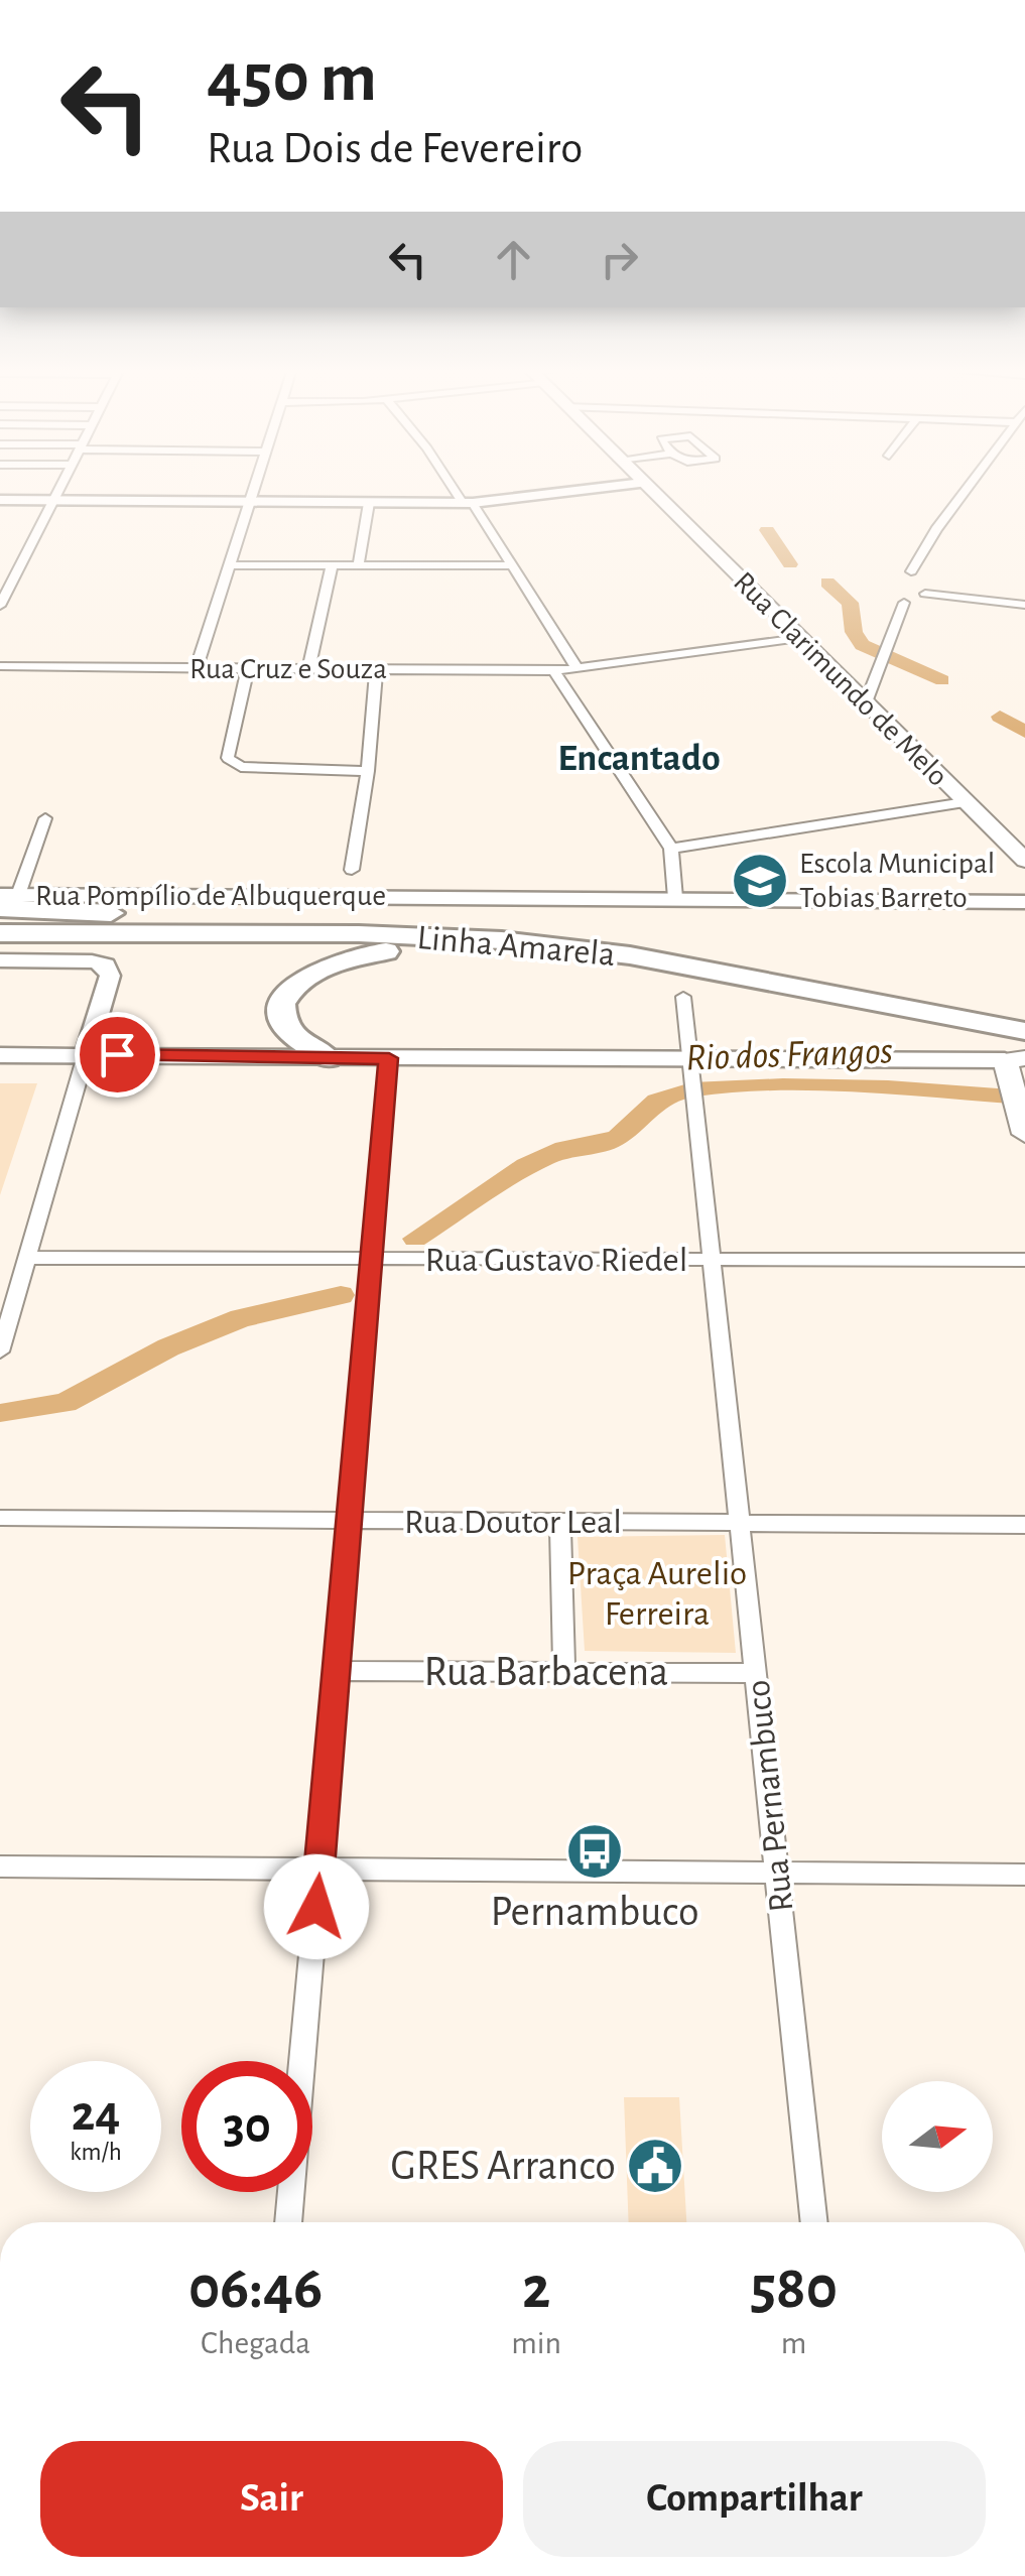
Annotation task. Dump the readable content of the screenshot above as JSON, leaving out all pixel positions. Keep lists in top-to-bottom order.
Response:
{
  "streets": {
    "highway": ["Linha Amarela"],
    "main road": ["Rua Clarimundo de Melo"],
    "street": [
      "Rua Cruz e Souza",
      "Rua Pompílio de Albuquerque",
      "Rua Gustavo Riedel",
      "Rua Doutor Leal",
      "Rua Barbacena",
      "Rua Pernambuco"
    ]
  },
  "crossings": [
    ["Rua Cruz e Souza", "Rua Clarimundo de Melo"],
    ["Rua Gustavo Riedel", "Rua Pernambuco"],
    ["Rua Doutor Leal", "Rua Pernambuco"],
    ["Rua Barbacena", "Rua Pernambuco"]
  ],
  "districts": ["Encantado"],
  "water": ["Rio dos Frangos"],
  "parks": ["Praça Aurelio Ferreira"],
  "places": {
    "school or university": ["Escola Municipal Tobias Barreto"],
    "bus stop": ["Pernambuco"],
    "public building": ["GRES Arranco"]
  },
  "north": "right",
  "page": {
    "turn": ["450 m", "Rua Dois de Fevereiro"],
    "speed": "24 km/h",
    "limit": "30",
    "eta": [
      "06:46",
      "Chegada",
      "2",
      "min",
      "580",
      "m"
    ],
    "buttons": ["Sair", "Compartilhar"]
  }
}
